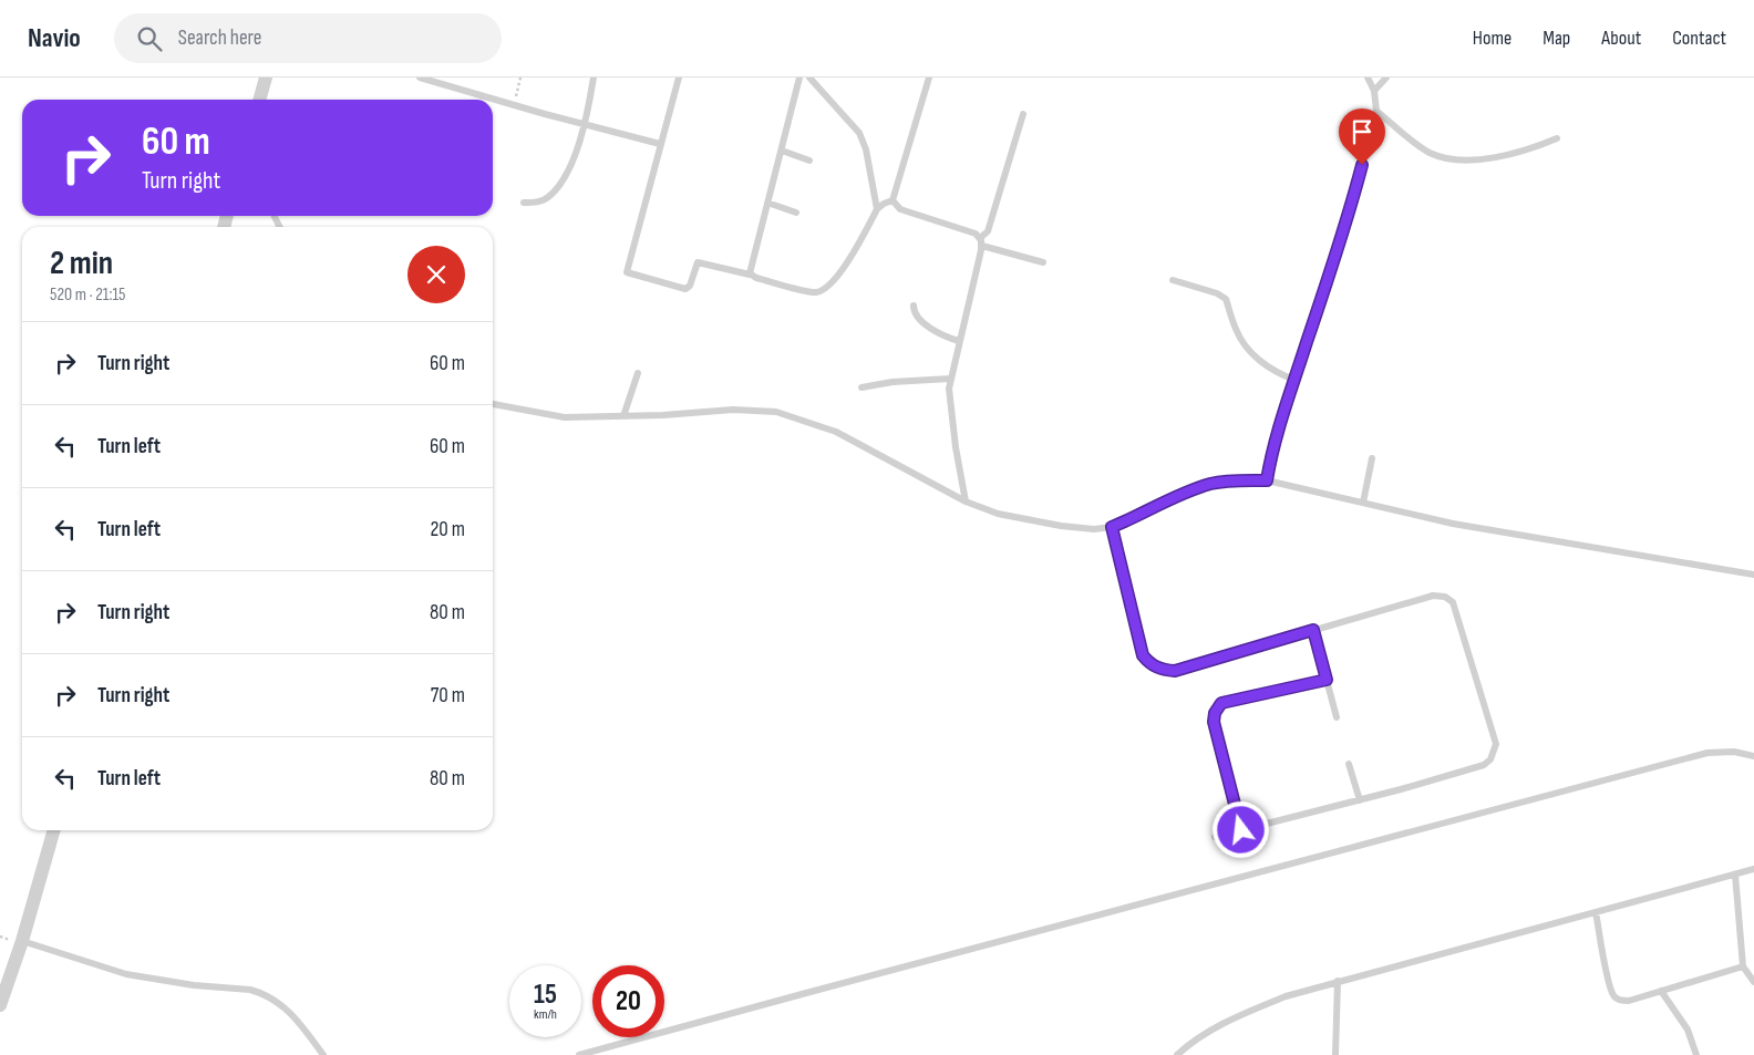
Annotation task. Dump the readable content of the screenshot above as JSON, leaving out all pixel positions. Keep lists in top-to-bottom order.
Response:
{
  "page": {
    "header": "Navio",
    "search": "Search here",
    "nav": [
      "Home",
      "Map",
      "About",
      "Contact"
    ],
    "turn": ["60 m", "Turn right"],
    "heading": ["2 min", "520 m · 21:15"],
    "list": [
      {
        "name": "Turn right",
        "value": "60 m"
      },
      {
        "name": "Turn left",
        "value": "60 m"
      },
      {
        "name": "Turn left",
        "value": "20 m"
      },
      {
        "name": "Turn right",
        "value": "80 m"
      },
      {
        "name": "Turn right",
        "value": "70 m"
      },
      {
        "name": "Turn left",
        "value": "80 m"
      }
    ],
    "speed": "15 km/h",
    "limit": "20"
  }
}
